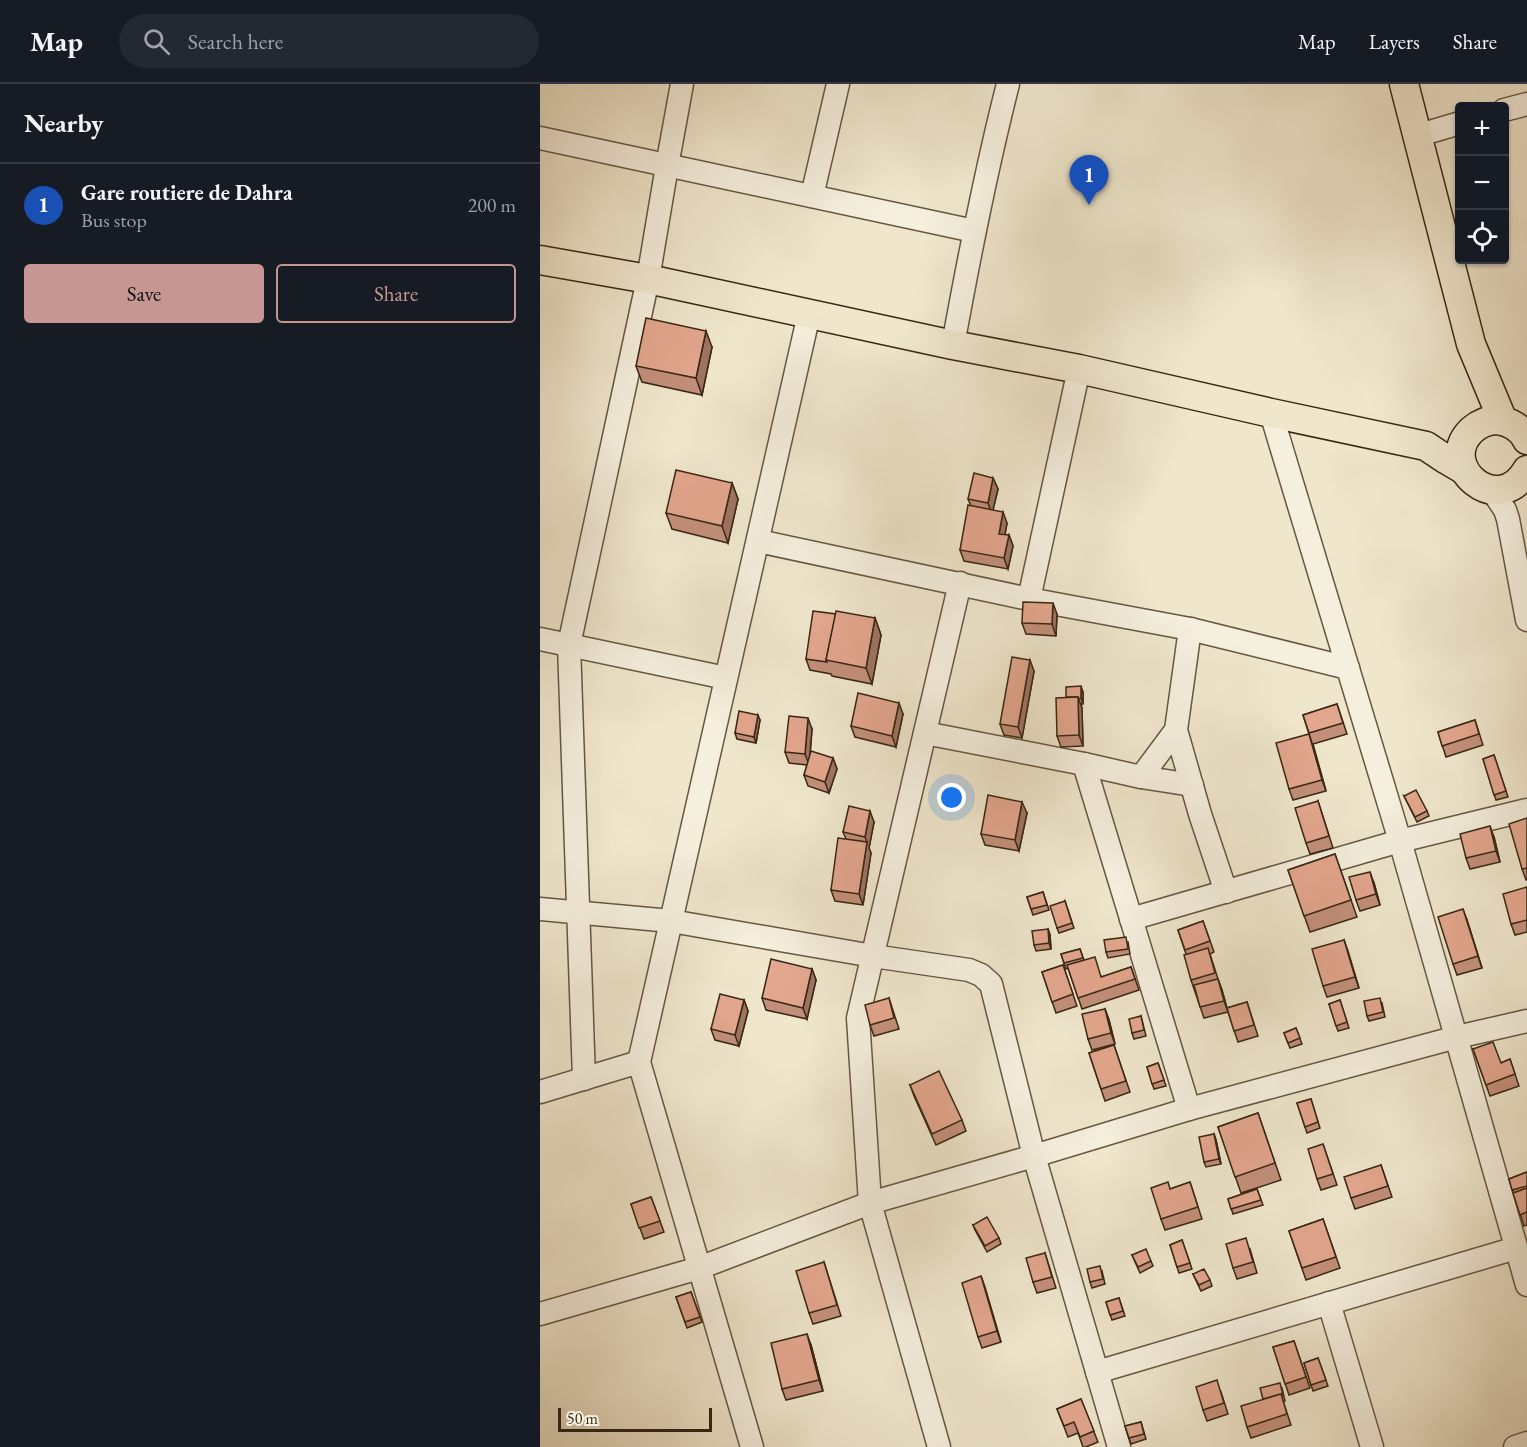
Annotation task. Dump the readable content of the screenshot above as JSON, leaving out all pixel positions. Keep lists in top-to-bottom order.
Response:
{
  "scale_bar": "50 m",
  "page": {
    "header": "Map",
    "search": "Search here",
    "nav": ["Map", "Layers", "Share"],
    "heading": "Nearby",
    "map_buttons": ["+", "−"],
    "pins": "1",
    "list": [
      {
        "mark": "1",
        "name": "Gare routiere de Dahra",
        "note": "Bus stop",
        "value": "200 m"
      }
    ],
    "buttons": ["Save", "Share"],
    "scale": "50 m"
  }
}
